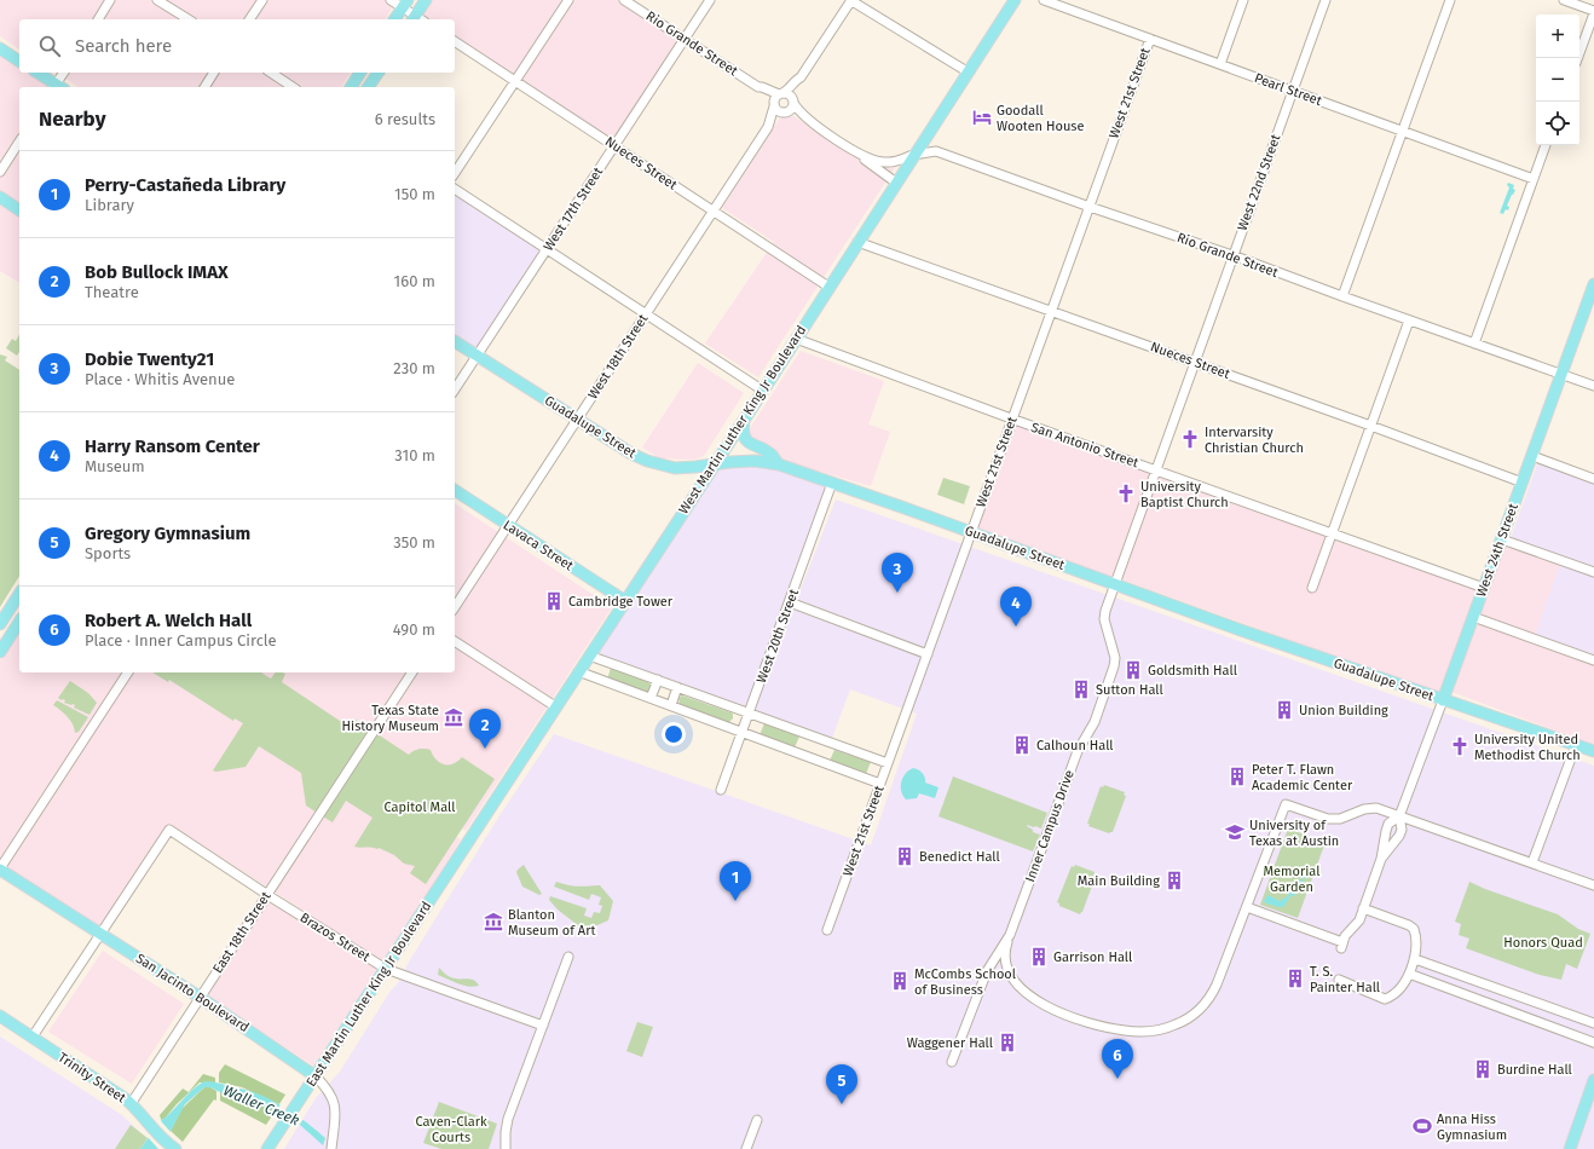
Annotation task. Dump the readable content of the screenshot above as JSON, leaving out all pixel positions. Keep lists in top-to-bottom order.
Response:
{
  "streets": {
    "main road": [
      "West Martin Luther King Jr Boulevard",
      "Guadalupe Street",
      "Lavaca Street",
      "West 24th Street",
      "San Jacinto Boulevard",
      "East Martin Luther King Jr Boulevard",
      "Trinity Street"
    ],
    "street": [
      "Rio Grande Street",
      "Pearl Street",
      "West 21st Street",
      "Nueces Street",
      "West 22nd Street",
      "West 17th Street",
      "West 18th Street",
      "San Antonio Street",
      "West 20th Street",
      "Inner Campus Drive",
      "East 18th Street",
      "Brazos Street"
    ]
  },
  "crossings": [
    ["Rio Grande Street", "West 21st Street"],
    ["Rio Grande Street", "West 22nd Street"],
    ["Rio Grande Street", "West 17th Street"],
    ["Rio Grande Street", "West 18th Street"],
    ["Rio Grande Street", "West Martin Luther King Jr Boulevard"],
    ["Rio Grande Street", "West 24th Street"],
    ["Pearl Street", "West 21st Street"],
    ["Pearl Street", "West 22nd Street"],
    ["West 21st Street", "Nueces Street"],
    ["West 21st Street", "Guadalupe Street"],
    ["West 21st Street", "San Antonio Street"],
    ["Nueces Street", "West 22nd Street"],
    ["Nueces Street", "West 17th Street"],
    ["Nueces Street", "West 18th Street"],
    ["Nueces Street", "West Martin Luther King Jr Boulevard"],
    ["Nueces Street", "West 24th Street"],
    ["West 22nd Street", "Guadalupe Street"],
    ["West 22nd Street", "San Antonio Street"],
    ["West 22nd Street", "Inner Campus Drive"],
    ["West 17th Street", "Guadalupe Street"],
    ["West 18th Street", "Guadalupe Street"],
    ["West 18th Street", "Lavaca Street"],
    ["West Martin Luther King Jr Boulevard", "Guadalupe Street"],
    ["West Martin Luther King Jr Boulevard", "San Antonio Street"],
    ["West Martin Luther King Jr Boulevard", "Lavaca Street"],
    ["West Martin Luther King Jr Boulevard", "East Martin Luther King Jr Boulevard"],
    ["Guadalupe Street", "West 24th Street"],
    ["Guadalupe Street", "West 20th Street"],
    ["Guadalupe Street", "Inner Campus Drive"],
    ["San Antonio Street", "West 24th Street"],
    ["East 18th Street", "Brazos Street"],
    ["East 18th Street", "San Jacinto Boulevard"],
    ["East 18th Street", "Trinity Street"],
    ["Brazos Street", "San Jacinto Boulevard"],
    ["Brazos Street", "East Martin Luther King Jr Boulevard"],
    ["San Jacinto Boulevard", "East Martin Luther King Jr Boulevard"]
  ],
  "water": ["Waller Creek"],
  "parks": [
    "Capitol Mall",
    "Memorial Garden",
    "Honors Quad",
    "Caven-Clark Courts"
  ],
  "places": {
    "hotel": ["Goodall Wooten House"],
    "church": ["Intervarsity Christian Church", "University Baptist Church", "University United Methodist Church"],
    "building": [
      "Cambridge Tower",
      "Goldsmith Hall",
      "Sutton Hall",
      "Union Building",
      "Calhoun Hall",
      "Peter T. Flawn Academic Center",
      "Benedict Hall",
      "Main Building",
      "Garrison Hall",
      "T. S. Painter Hall",
      "McCombs School of Business",
      "Waggener Hall",
      "Burdine Hall"
    ],
    "museum": ["Texas State History Museum", "Blanton Museum of Art"],
    "school or university": ["University of Texas at Austin"],
    "sports": ["Anna Hiss Gymnasium"]
  },
  "page": {
    "map_buttons": ["+", "−"],
    "search": "Search here",
    "heading": ["Nearby", "6 results"],
    "list": [
      {
        "mark": "1",
        "name": "Perry-Castañeda Library",
        "note": "Library",
        "value": "150 m"
      },
      {
        "mark": "2",
        "name": "Bob Bullock IMAX",
        "note": "Theatre",
        "value": "160 m"
      },
      {
        "mark": "3",
        "name": "Dobie Twenty21",
        "note": "Place · Whitis Avenue",
        "value": "230 m"
      },
      {
        "mark": "4",
        "name": "Harry Ransom Center",
        "note": "Museum",
        "value": "310 m"
      },
      {
        "mark": "5",
        "name": "Gregory Gymnasium",
        "note": "Sports",
        "value": "350 m"
      },
      {
        "mark": "6",
        "name": "Robert A. Welch Hall",
        "note": "Place · Inner Campus Circle",
        "value": "490 m"
      }
    ],
    "pins": [
      "3",
      "4",
      "2",
      "1",
      "6",
      "5"
    ]
  }
}
